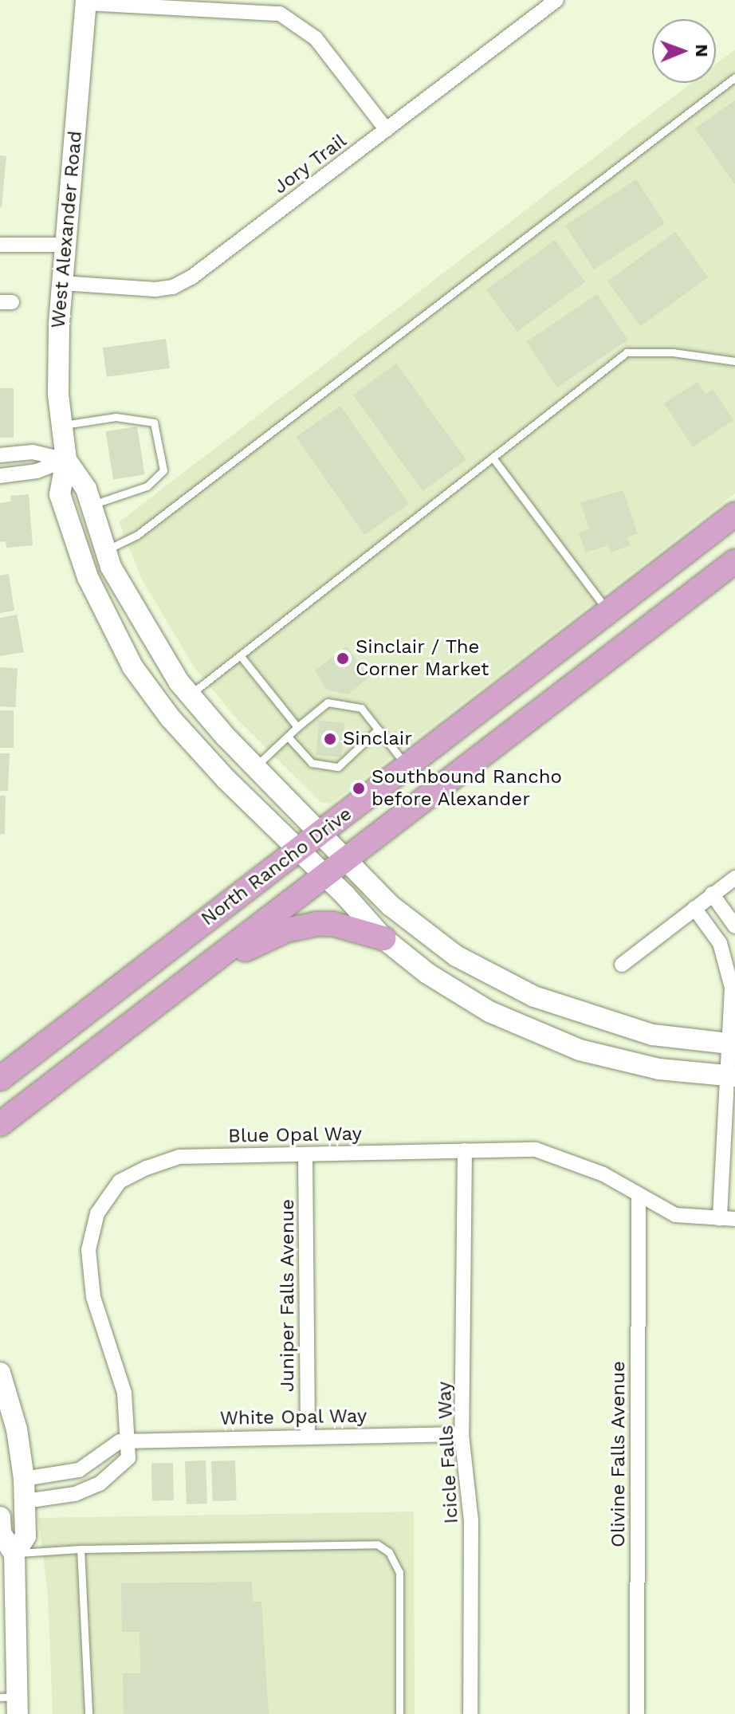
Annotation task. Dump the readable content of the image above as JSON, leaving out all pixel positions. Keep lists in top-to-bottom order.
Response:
{
  "streets": {
    "main road": ["West Alexander Road", "North Rancho Drive"],
    "street": [
      "Jory Trail",
      "Blue Opal Way",
      "Juniper Falls Avenue",
      "White Opal Way",
      "Icicle Falls Way",
      "Olivine Falls Avenue"
    ]
  },
  "crossings": [
    ["Jory Trail", "West Alexander Road"],
    ["West Alexander Road", "North Rancho Drive"],
    ["Blue Opal Way", "Juniper Falls Avenue"],
    ["Blue Opal Way", "White Opal Way"],
    ["Blue Opal Way", "Icicle Falls Way"],
    ["Blue Opal Way", "Olivine Falls Avenue"],
    ["Juniper Falls Avenue", "White Opal Way"],
    ["White Opal Way", "Icicle Falls Way"]
  ],
  "places": ["Sinclair / The Corner Market", "Sinclair", "Southbound Rancho before Alexander"],
  "north": "right"
}
